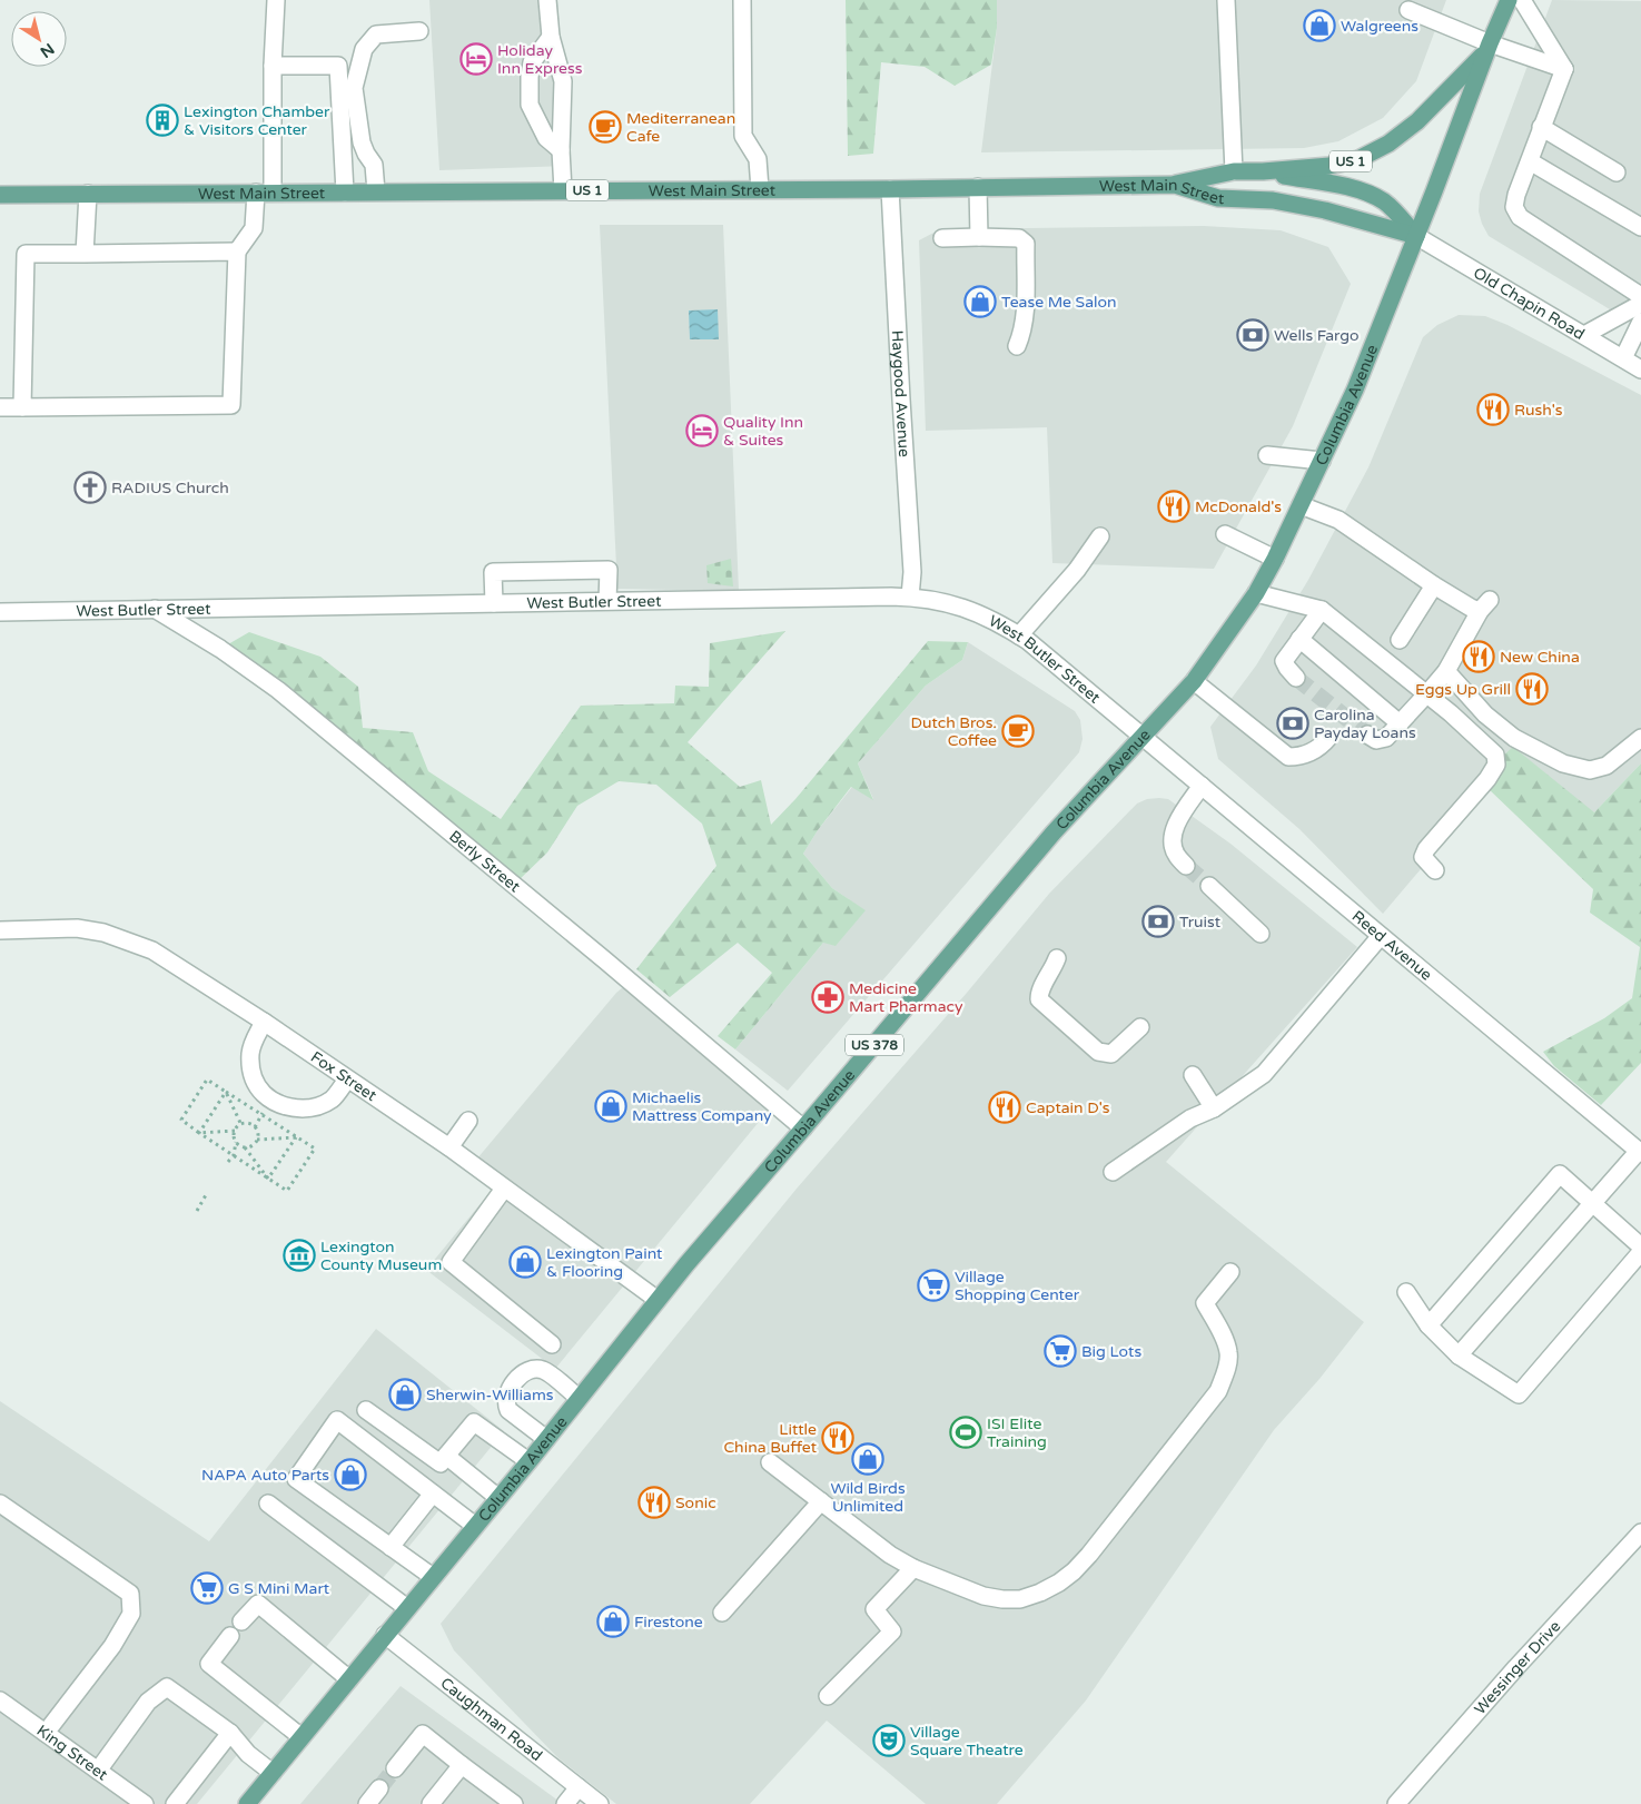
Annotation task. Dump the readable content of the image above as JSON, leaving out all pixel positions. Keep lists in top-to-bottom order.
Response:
{
  "streets": {
    "main road": [
      "US 1",
      "West Main Street",
      "Columbia Avenue",
      "US 378"
    ],
    "street": [
      "Old Chapin Road",
      "Haygood Avenue",
      "West Butler Street",
      "Berly Street",
      "Reed Avenue",
      "Fox Street",
      "Wessinger Drive",
      "Caughman Road",
      "King Street"
    ]
  },
  "crossings": [
    ["US 1", "West Main Street"],
    ["US 1", "Old Chapin Road"],
    ["US 1", "Columbia Avenue"],
    ["West Main Street", "Old Chapin Road"],
    ["West Main Street", "Haygood Avenue"],
    ["West Main Street", "Columbia Avenue"],
    ["Old Chapin Road", "Columbia Avenue"],
    ["Haygood Avenue", "West Butler Street"],
    ["Columbia Avenue", "West Butler Street"],
    ["Columbia Avenue", "Berly Street"],
    ["Columbia Avenue", "Reed Avenue"],
    ["Columbia Avenue", "Fox Street"],
    ["Columbia Avenue", "Caughman Road"],
    ["West Butler Street", "Berly Street"],
    ["West Butler Street", "Reed Avenue"]
  ],
  "places": {
    "shop": [
      "Walgreens",
      "Tease Me Salon",
      "Michaelis Mattress Company",
      "Lexington Paint & Flooring",
      "Sherwin-Williams",
      "Wild Birds Unlimited",
      "NAPA Auto Parts",
      "Firestone"
    ],
    "hotel": ["Holiday Inn Express", "Quality Inn & Suites"],
    "building": ["Lexington Chamber & Visitors Center"],
    "cafe": ["Mediterranean Cafe", "Dutch Bros. Coffee"],
    "bank": ["Wells Fargo", "Carolina Payday Loans", "Truist"],
    "restaurant": [
      "Rush's",
      "McDonald's",
      "New China",
      "Eggs Up Grill",
      "Captain D's",
      "Little China Buffet",
      "Sonic"
    ],
    "church": ["RADIUS Church"],
    "pharmacy": ["Medicine Mart Pharmacy"],
    "museum": ["Lexington County Museum"],
    "supermarket": ["Village Shopping Center", "Big Lots", "G S Mini Mart"],
    "sports": ["ISI Elite Training"],
    "theatre": ["Village Square Theatre"]
  },
  "north": "bottom right"
}
